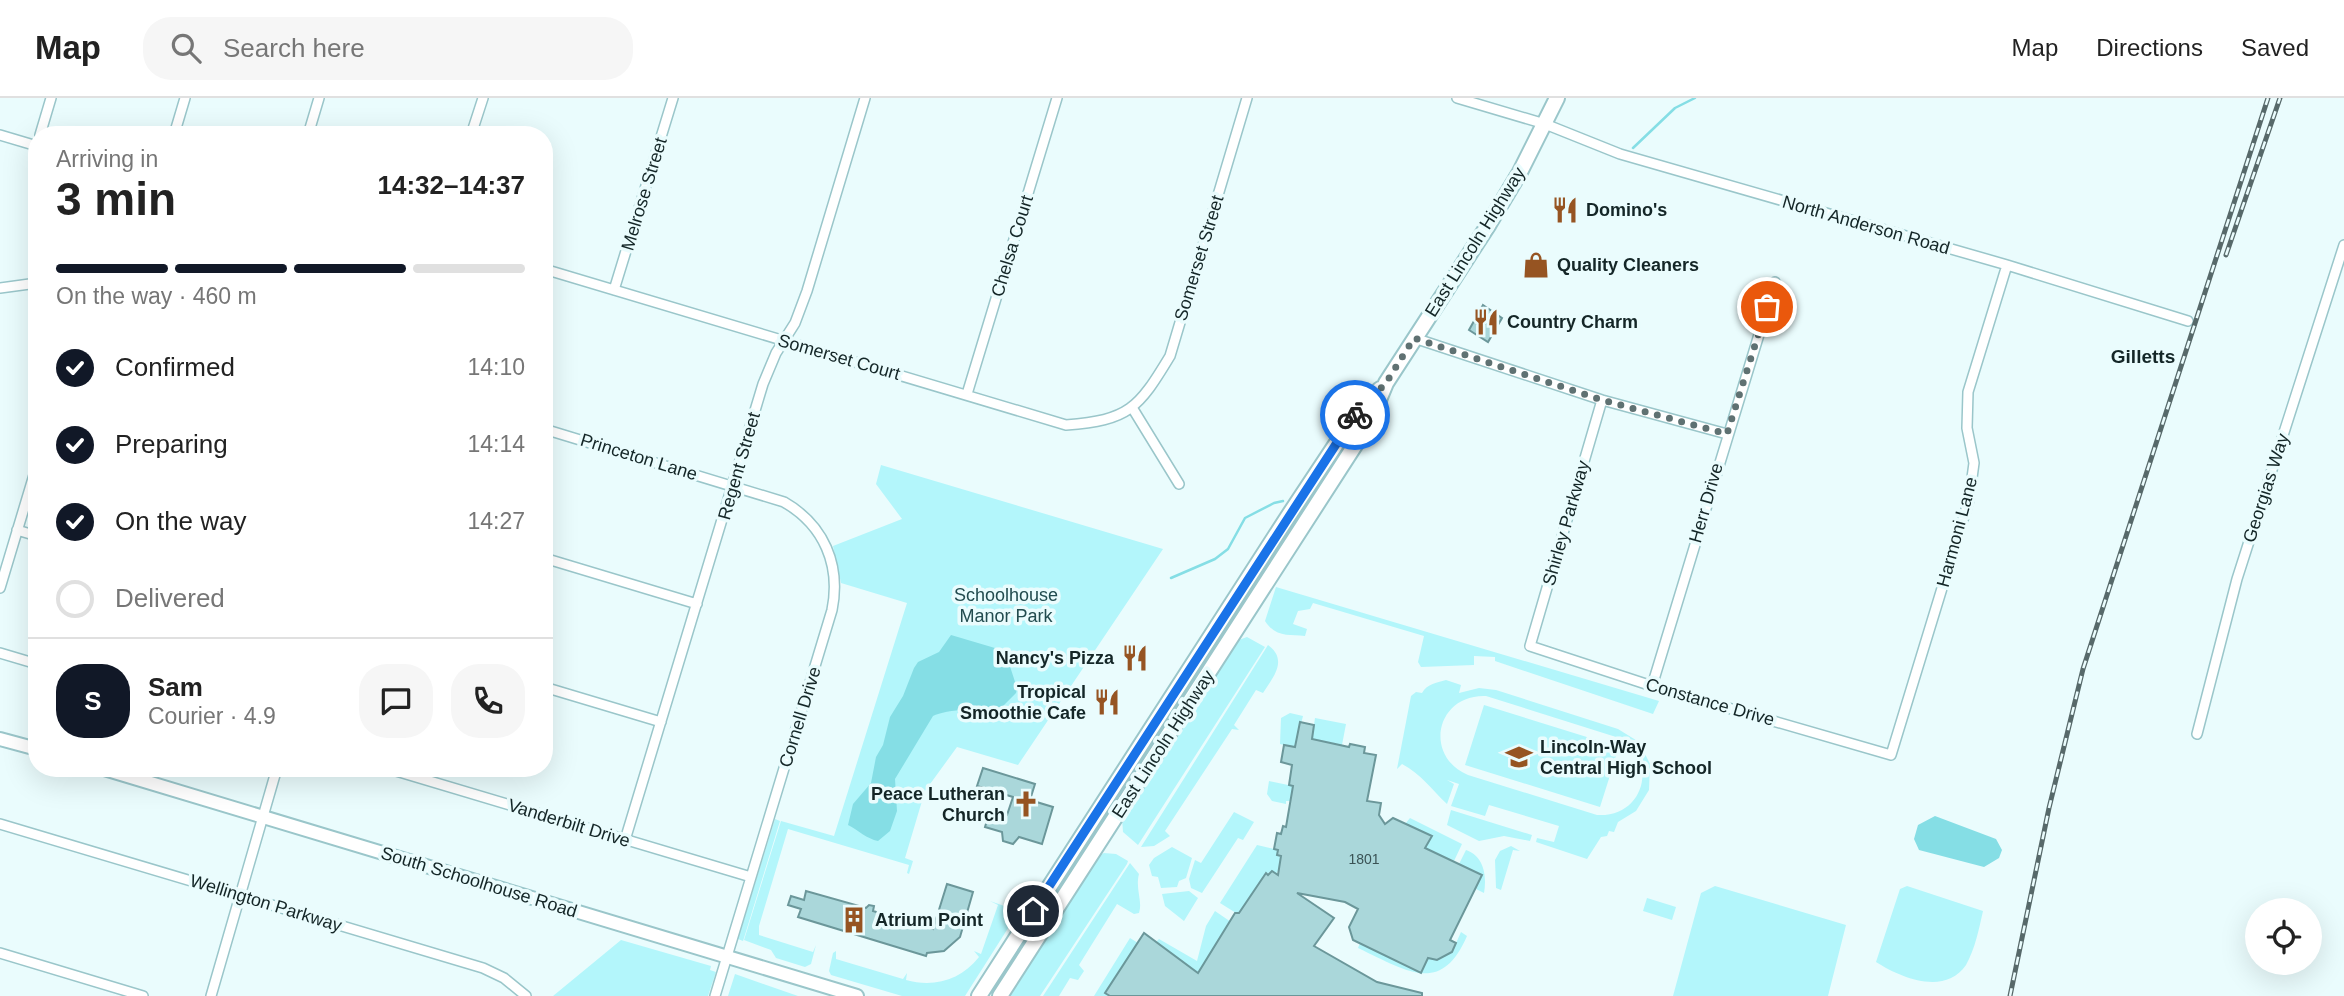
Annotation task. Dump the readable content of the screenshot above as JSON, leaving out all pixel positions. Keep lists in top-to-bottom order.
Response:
{
  "streets": {
    "main road": ["East Lincoln Highway"],
    "street": [
      "Melrose Street",
      "North Anderson Road",
      "Chelsa Court",
      "Somerset Street",
      "Somerset Court",
      "Princeton Lane",
      "Regent Street",
      "Georgias Way",
      "Herr Drive",
      "Shirley Parkway",
      "Harmoni Lane",
      "Constance Drive",
      "Cornell Drive",
      "Vanderbilt Drive",
      "South Schoolhouse Road",
      "Wellington Parkway"
    ]
  },
  "crossings": [
    ["Melrose Street", "Somerset Court"],
    ["North Anderson Road", "East Lincoln Highway"],
    ["North Anderson Road", "Harmoni Lane"],
    ["Chelsa Court", "Somerset Court"],
    ["Somerset Street", "Somerset Court"],
    ["Somerset Court", "Regent Street"],
    ["Princeton Lane", "Regent Street"],
    ["Princeton Lane", "Cornell Drive"],
    ["Regent Street", "Cornell Drive"],
    ["Regent Street", "Vanderbilt Drive"],
    ["Herr Drive", "Constance Drive"],
    ["Shirley Parkway", "Constance Drive"],
    ["Harmoni Lane", "Constance Drive"],
    ["Cornell Drive", "Vanderbilt Drive"],
    ["Cornell Drive", "South Schoolhouse Road"]
  ],
  "districts": ["Gilletts"],
  "parks": ["Schoolhouse Manor Park"],
  "places": {
    "restaurant": [
      "Domino's",
      "Country Charm",
      "Nancy's Pizza",
      "Tropical Smoothie Cafe"
    ],
    "shop": ["Quality Cleaners"],
    "school or university": ["Lincoln-Way Central High School"],
    "church": ["Peace Lutheran Church"],
    "building": ["Atrium Point"]
  },
  "house_numbers": ["1801"],
  "page": {
    "header": "Map",
    "search": "Search here",
    "nav": ["Map", "Directions", "Saved"],
    "heading": ["3 min", "Arriving in", "14:32–14:37"],
    "panel": ["Sam", "Courier · 4.9"],
    "bar": "On the way · 460 m",
    "list": [
      ["Confirmed", "14:10"],
      ["Preparing", "14:14"],
      ["On the way", "14:27"],
      "Delivered"
    ],
    "round": "S"
  }
}
